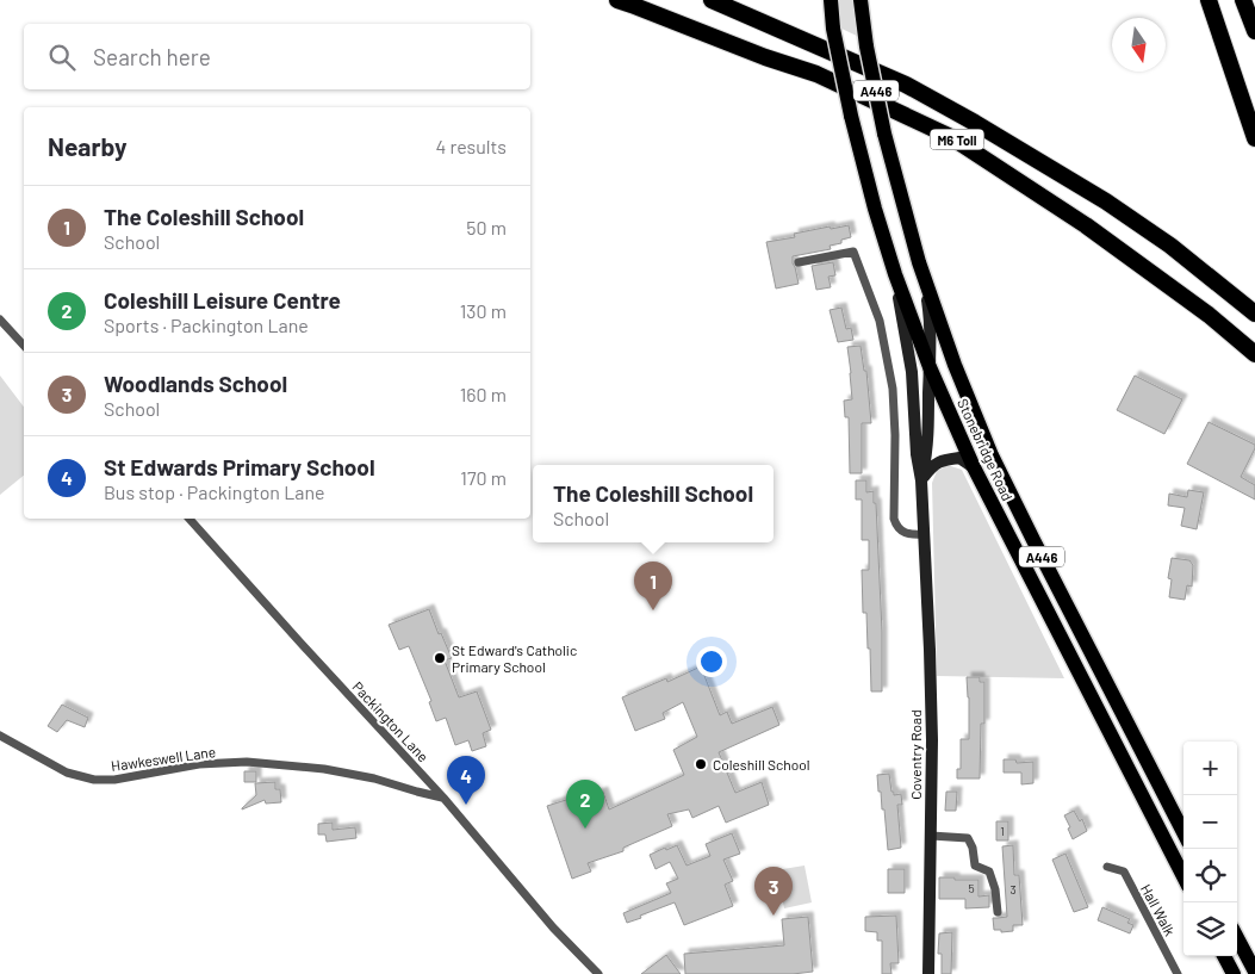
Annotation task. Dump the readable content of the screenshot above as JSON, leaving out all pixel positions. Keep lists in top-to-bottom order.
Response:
{
  "streets": {
    "highway": ["A446", "M6 Toll", "Stonebridge Road"],
    "main road": ["Coventry Road"],
    "street": ["Packington Lane", "Hawkeswell Lane", "Hall Walk"]
  },
  "crossings": [
    ["Packington Lane", "Hawkeswell Lane"]
  ],
  "places": ["St Edward's Catholic Primary School", "Coleshill School"],
  "house_numbers": ["1", "5", "3"],
  "north": "bottom",
  "page": {
    "search": "Search here",
    "heading": ["Nearby", "4 results"],
    "list": [
      {
        "mark": "1",
        "name": "The Coleshill School",
        "note": "School",
        "value": "50 m"
      },
      {
        "mark": "2",
        "name": "Coleshill Leisure Centre",
        "note": "Sports · Packington Lane",
        "value": "130 m"
      },
      {
        "mark": "3",
        "name": "Woodlands School",
        "note": "School",
        "value": "160 m"
      },
      {
        "mark": "4",
        "name": "St Edwards Primary School",
        "note": "Bus stop · Packington Lane",
        "value": "170 m"
      }
    ],
    "popup": ["The Coleshill School", "School"],
    "pins": [
      "1",
      "4",
      "2",
      "3"
    ],
    "map_buttons": ["+", "−"]
  }
}
